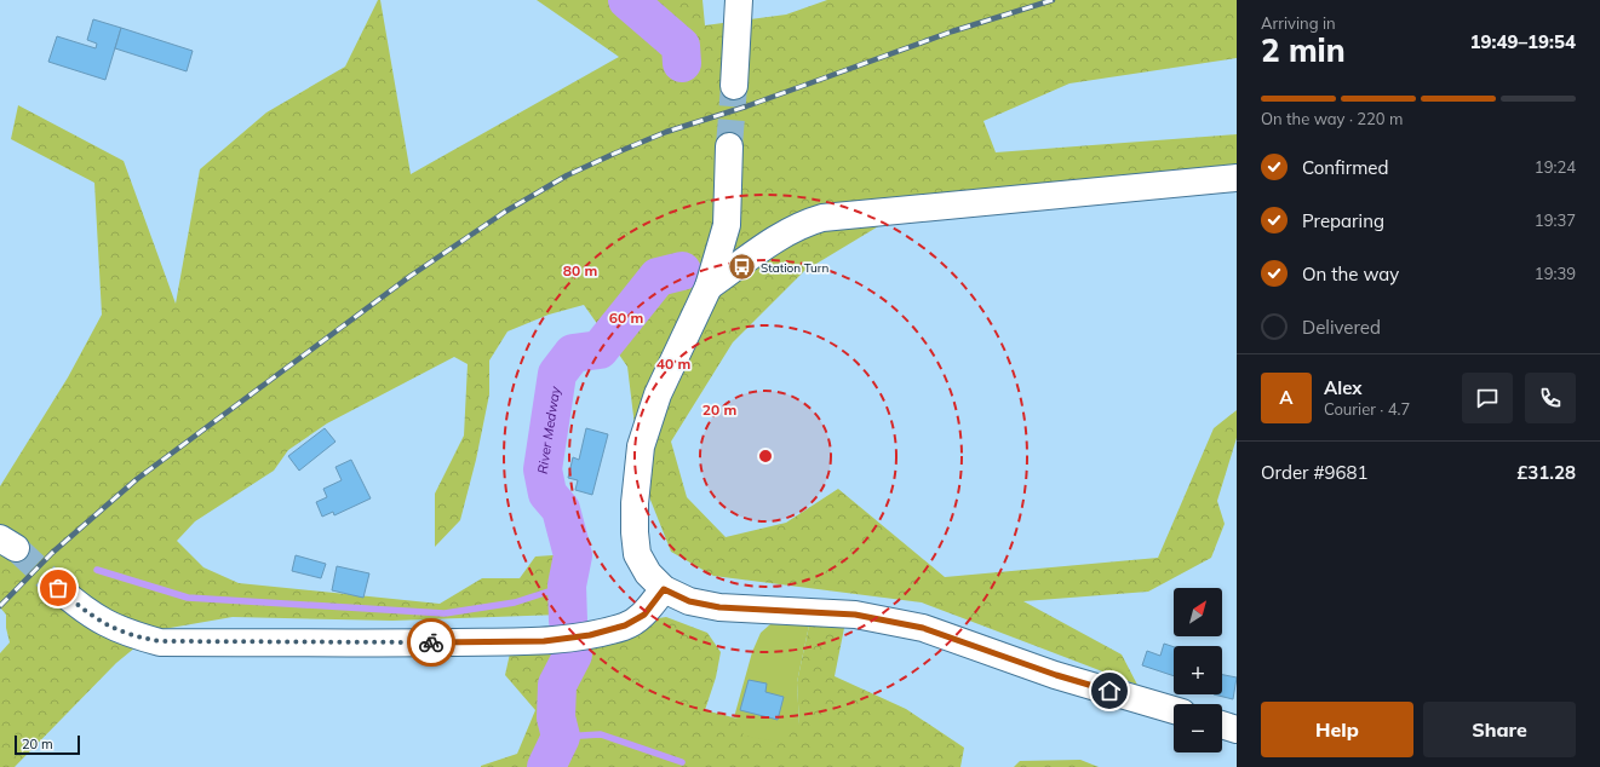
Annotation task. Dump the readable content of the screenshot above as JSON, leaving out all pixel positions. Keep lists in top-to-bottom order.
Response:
{
  "water": ["River Medway"],
  "places": {
    "bus stop": ["Station Turn"]
  },
  "scale_bar": "20 m",
  "north": "top right",
  "page": {
    "heading": ["2 min", "Arriving in", "19:49–19:54"],
    "panel": [
      "Alex",
      "Courier · 4.7",
      "Order #9681",
      "£31.28"
    ],
    "bar": "On the way · 220 m",
    "list": [
      ["Confirmed", "19:24"],
      ["Preparing", "19:37"],
      ["On the way", "19:39"],
      "Delivered"
    ],
    "round": "A",
    "map_buttons": ["+", "−"],
    "buttons": ["Help", "Share"],
    "scale": "20 m"
  },
  "rings": [
    "80 m",
    "60 m",
    "40 m",
    "20 m"
  ]
}
